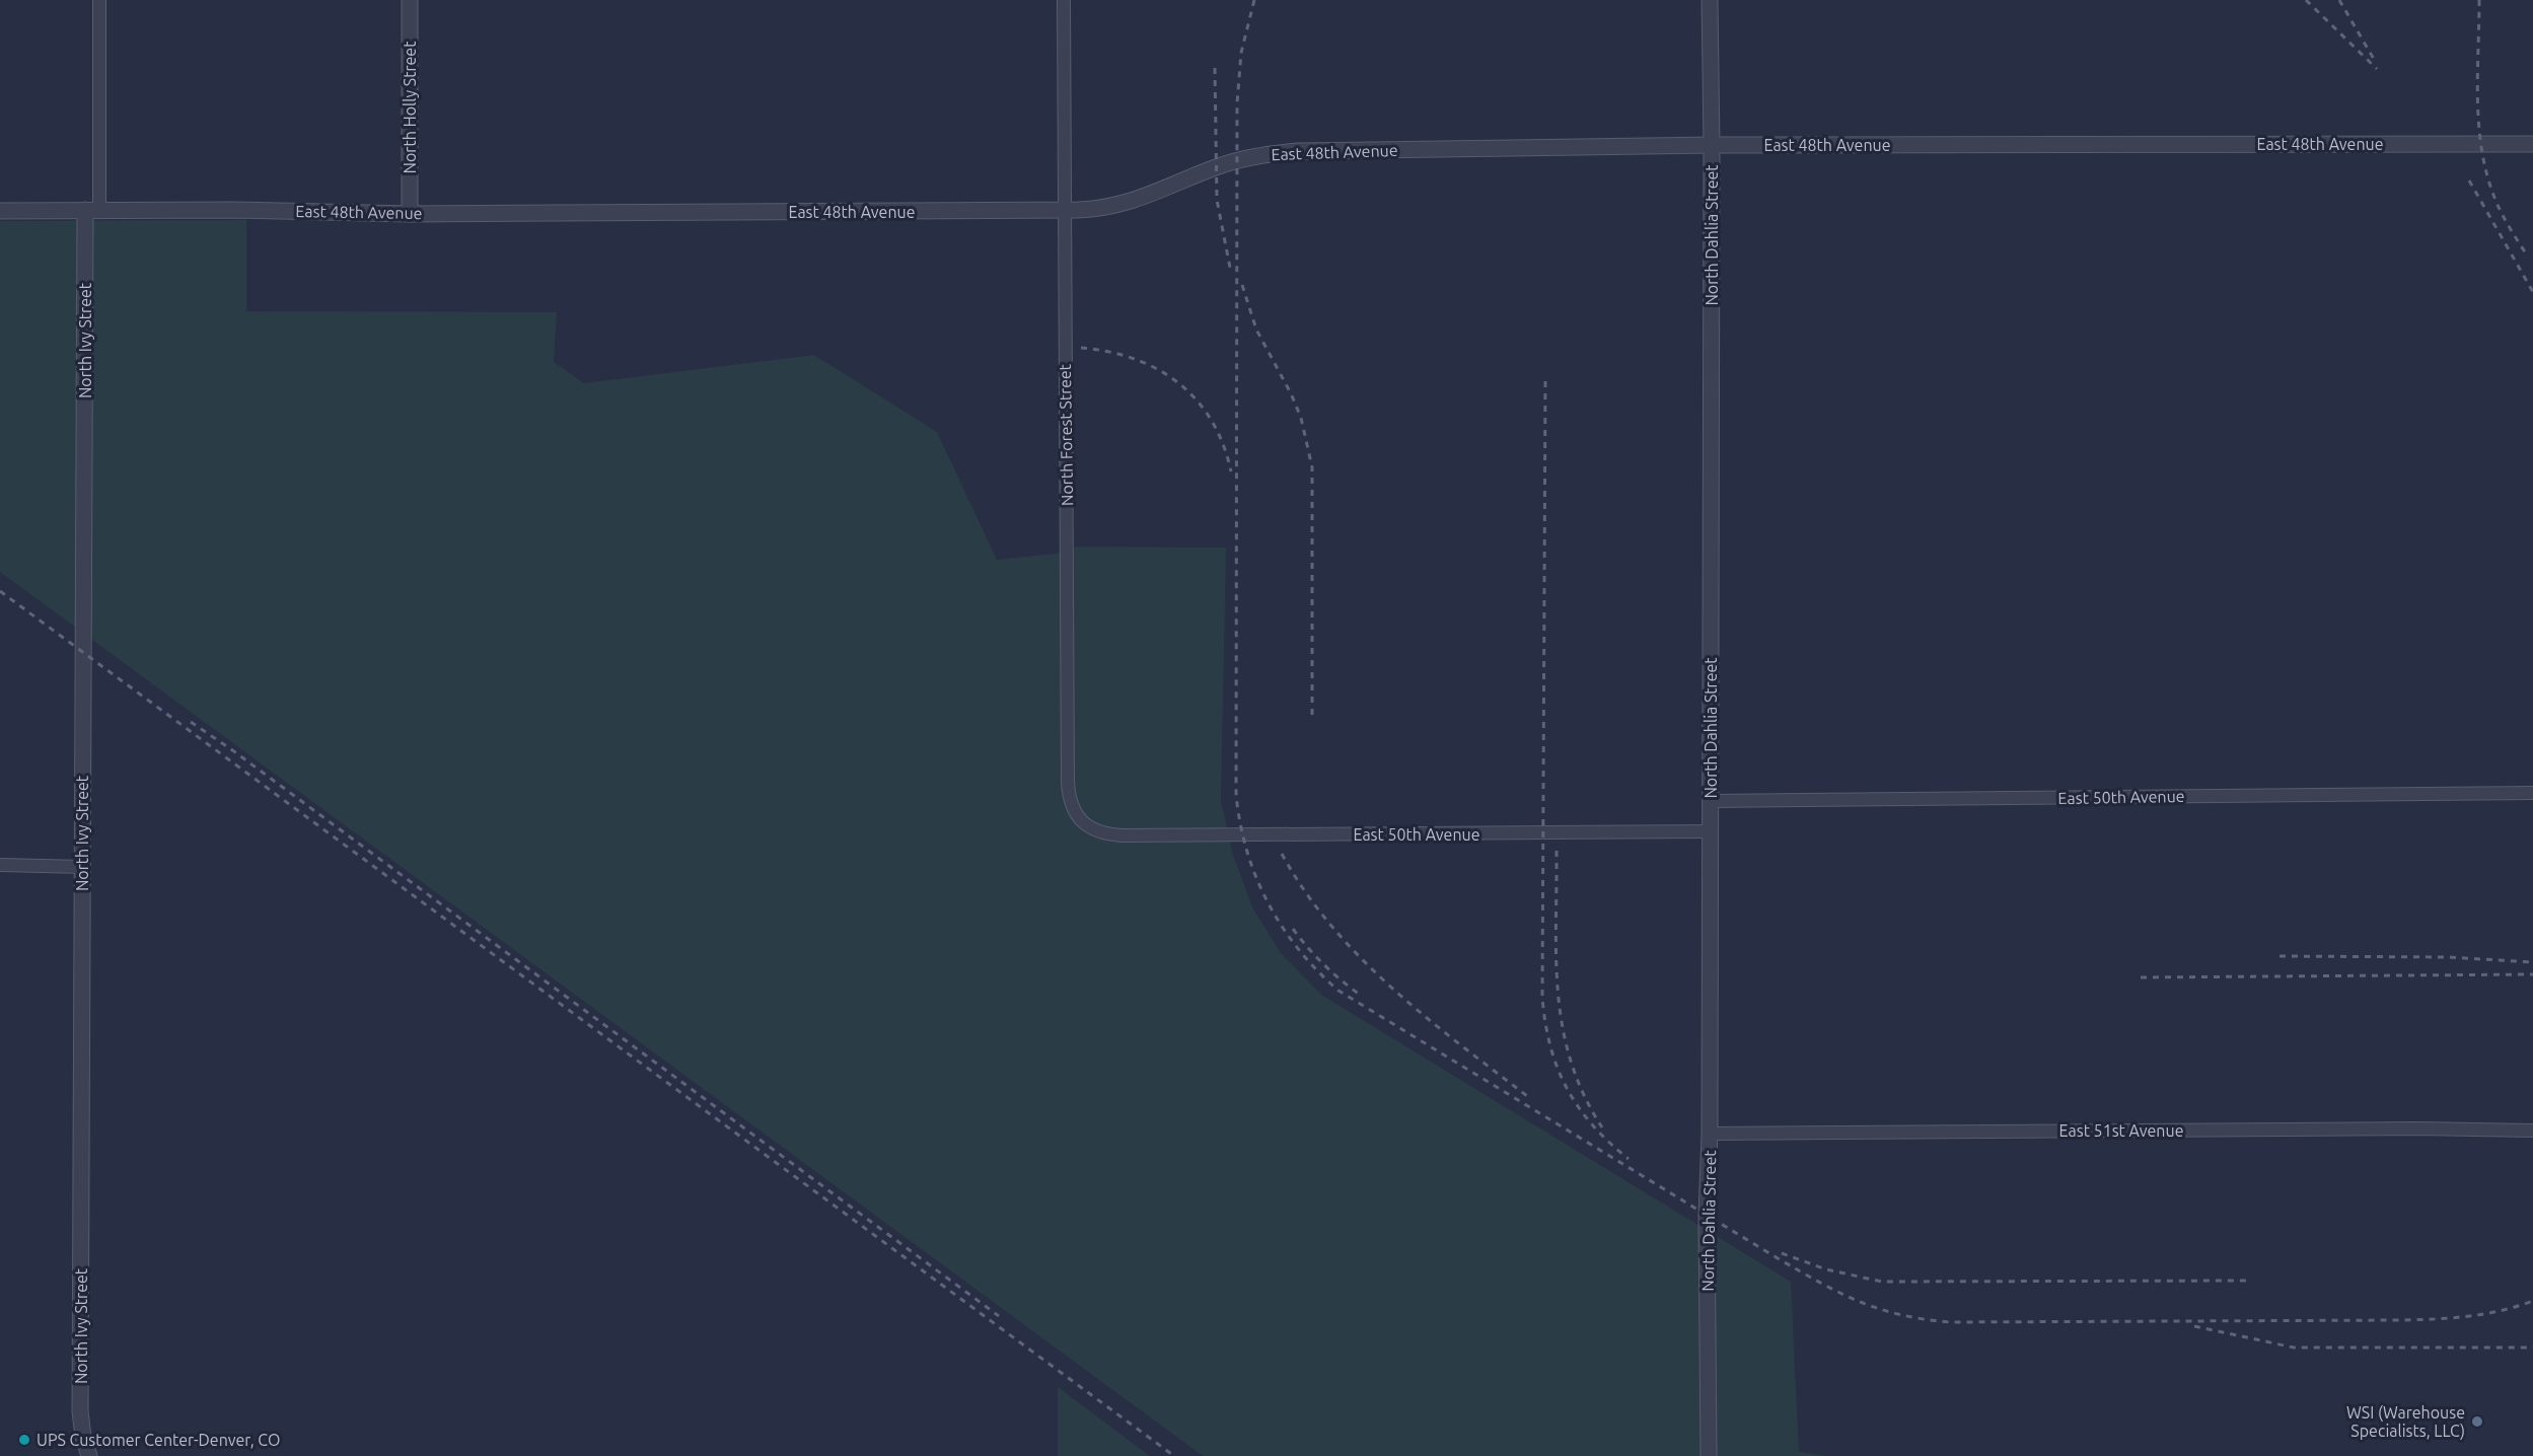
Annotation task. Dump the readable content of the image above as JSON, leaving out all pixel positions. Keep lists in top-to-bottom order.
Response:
{
  "streets": {
    "street": [
      "North Holly Street",
      "East 48th Avenue",
      "North Dahlia Street",
      "North Ivy Street",
      "North Forest Street",
      "East 50th Avenue",
      "East 51st Avenue"
    ]
  },
  "crossings": [
    ["North Holly Street", "East 48th Avenue"],
    ["East 48th Avenue", "North Dahlia Street"],
    ["East 48th Avenue", "North Ivy Street"],
    ["East 48th Avenue", "North Forest Street"],
    ["North Dahlia Street", "East 50th Avenue"],
    ["North Dahlia Street", "East 51st Avenue"],
    ["North Forest Street", "East 50th Avenue"]
  ],
  "places": ["WSI (Warehouse Specialists, LLC)", "UPS Customer Center-Denver, CO"]
}
